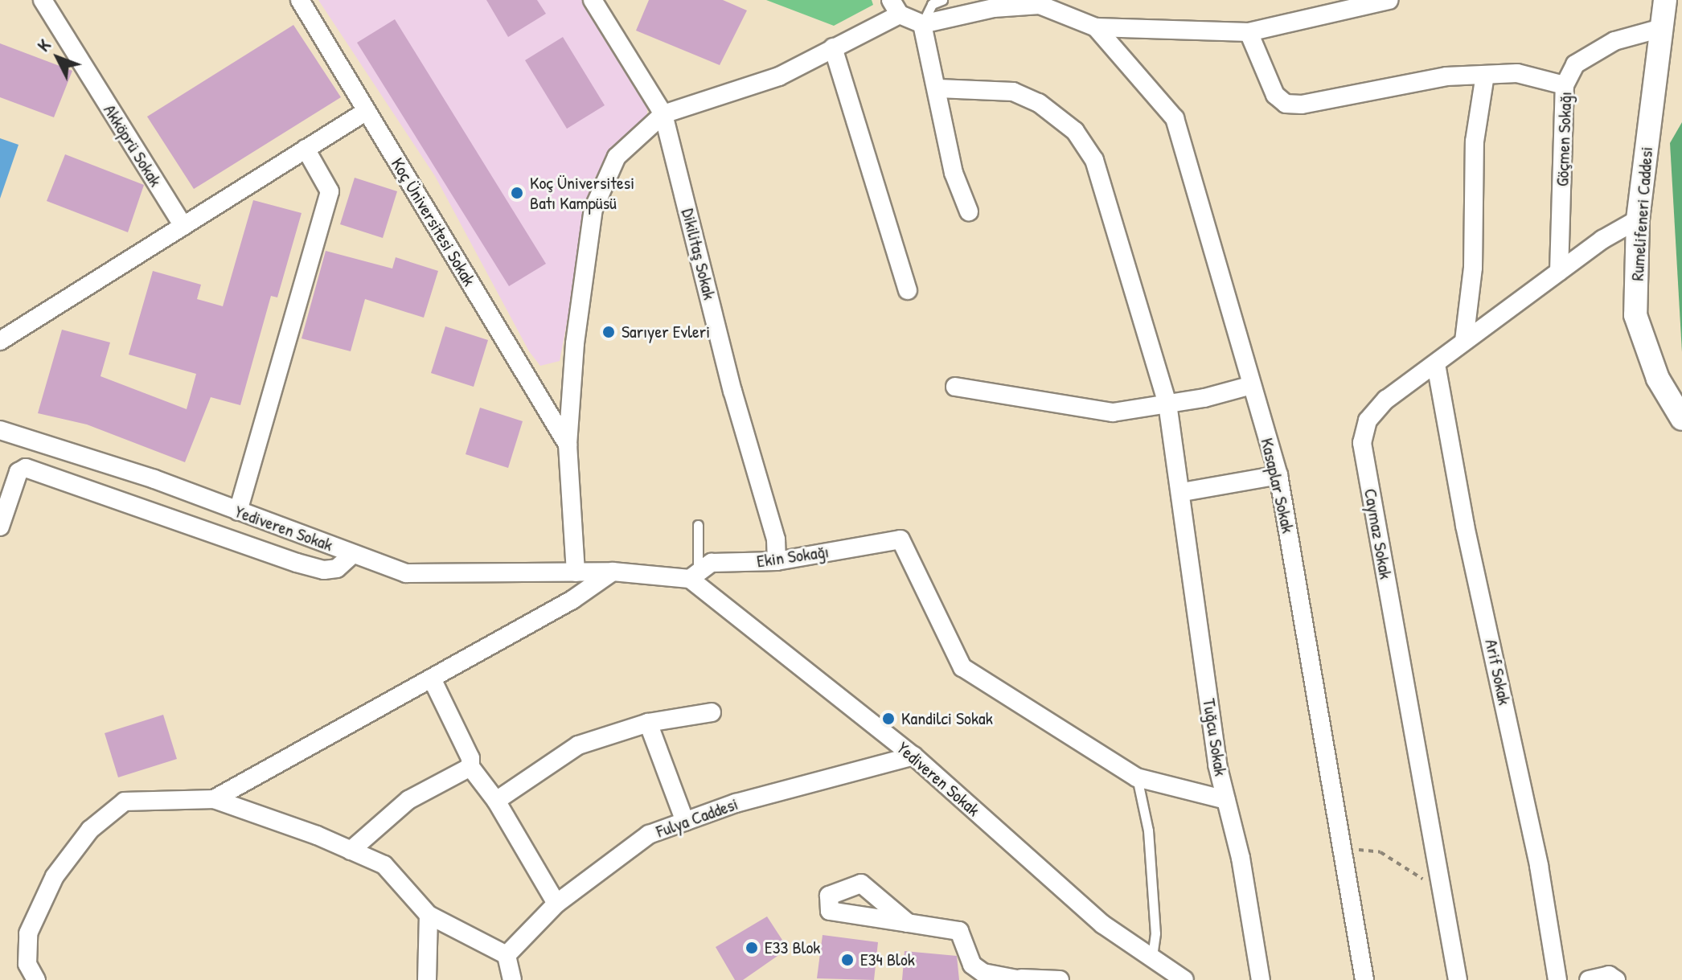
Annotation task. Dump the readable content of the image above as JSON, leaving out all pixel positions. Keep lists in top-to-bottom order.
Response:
{
  "streets": {
    "street": [
      "Göçmen Sokağı",
      "Akköprü Sokak",
      "Rumelifeneri Caddesi",
      "Koç Üniversitesi Sokak",
      "Dikilitaş Sokak",
      "Kasaplar Sokak",
      "Yediveren Sokak",
      "Caymaz Sokak",
      "Ekin Sokağı",
      "Arif Sokak",
      "Tuğcu Sokak",
      "Fulya Caddesi"
    ]
  },
  "crossings": [
    ["Göçmen Sokağı", "Rumelifeneri Caddesi"],
    ["Göçmen Sokağı", "Caymaz Sokak"],
    ["Rumelifeneri Caddesi", "Caymaz Sokak"],
    ["Dikilitaş Sokak", "Ekin Sokağı"],
    ["Yediveren Sokak", "Ekin Sokağı"],
    ["Yediveren Sokak", "Fulya Caddesi"],
    ["Caymaz Sokak", "Arif Sokak"]
  ],
  "places": [
    "Koç Üniversitesi Batı Kampüsü",
    "Sarıyer Evleri",
    "Kandilci Sokak",
    "E33 Blok",
    "E34 Blok"
  ],
  "north": "top left"
}
